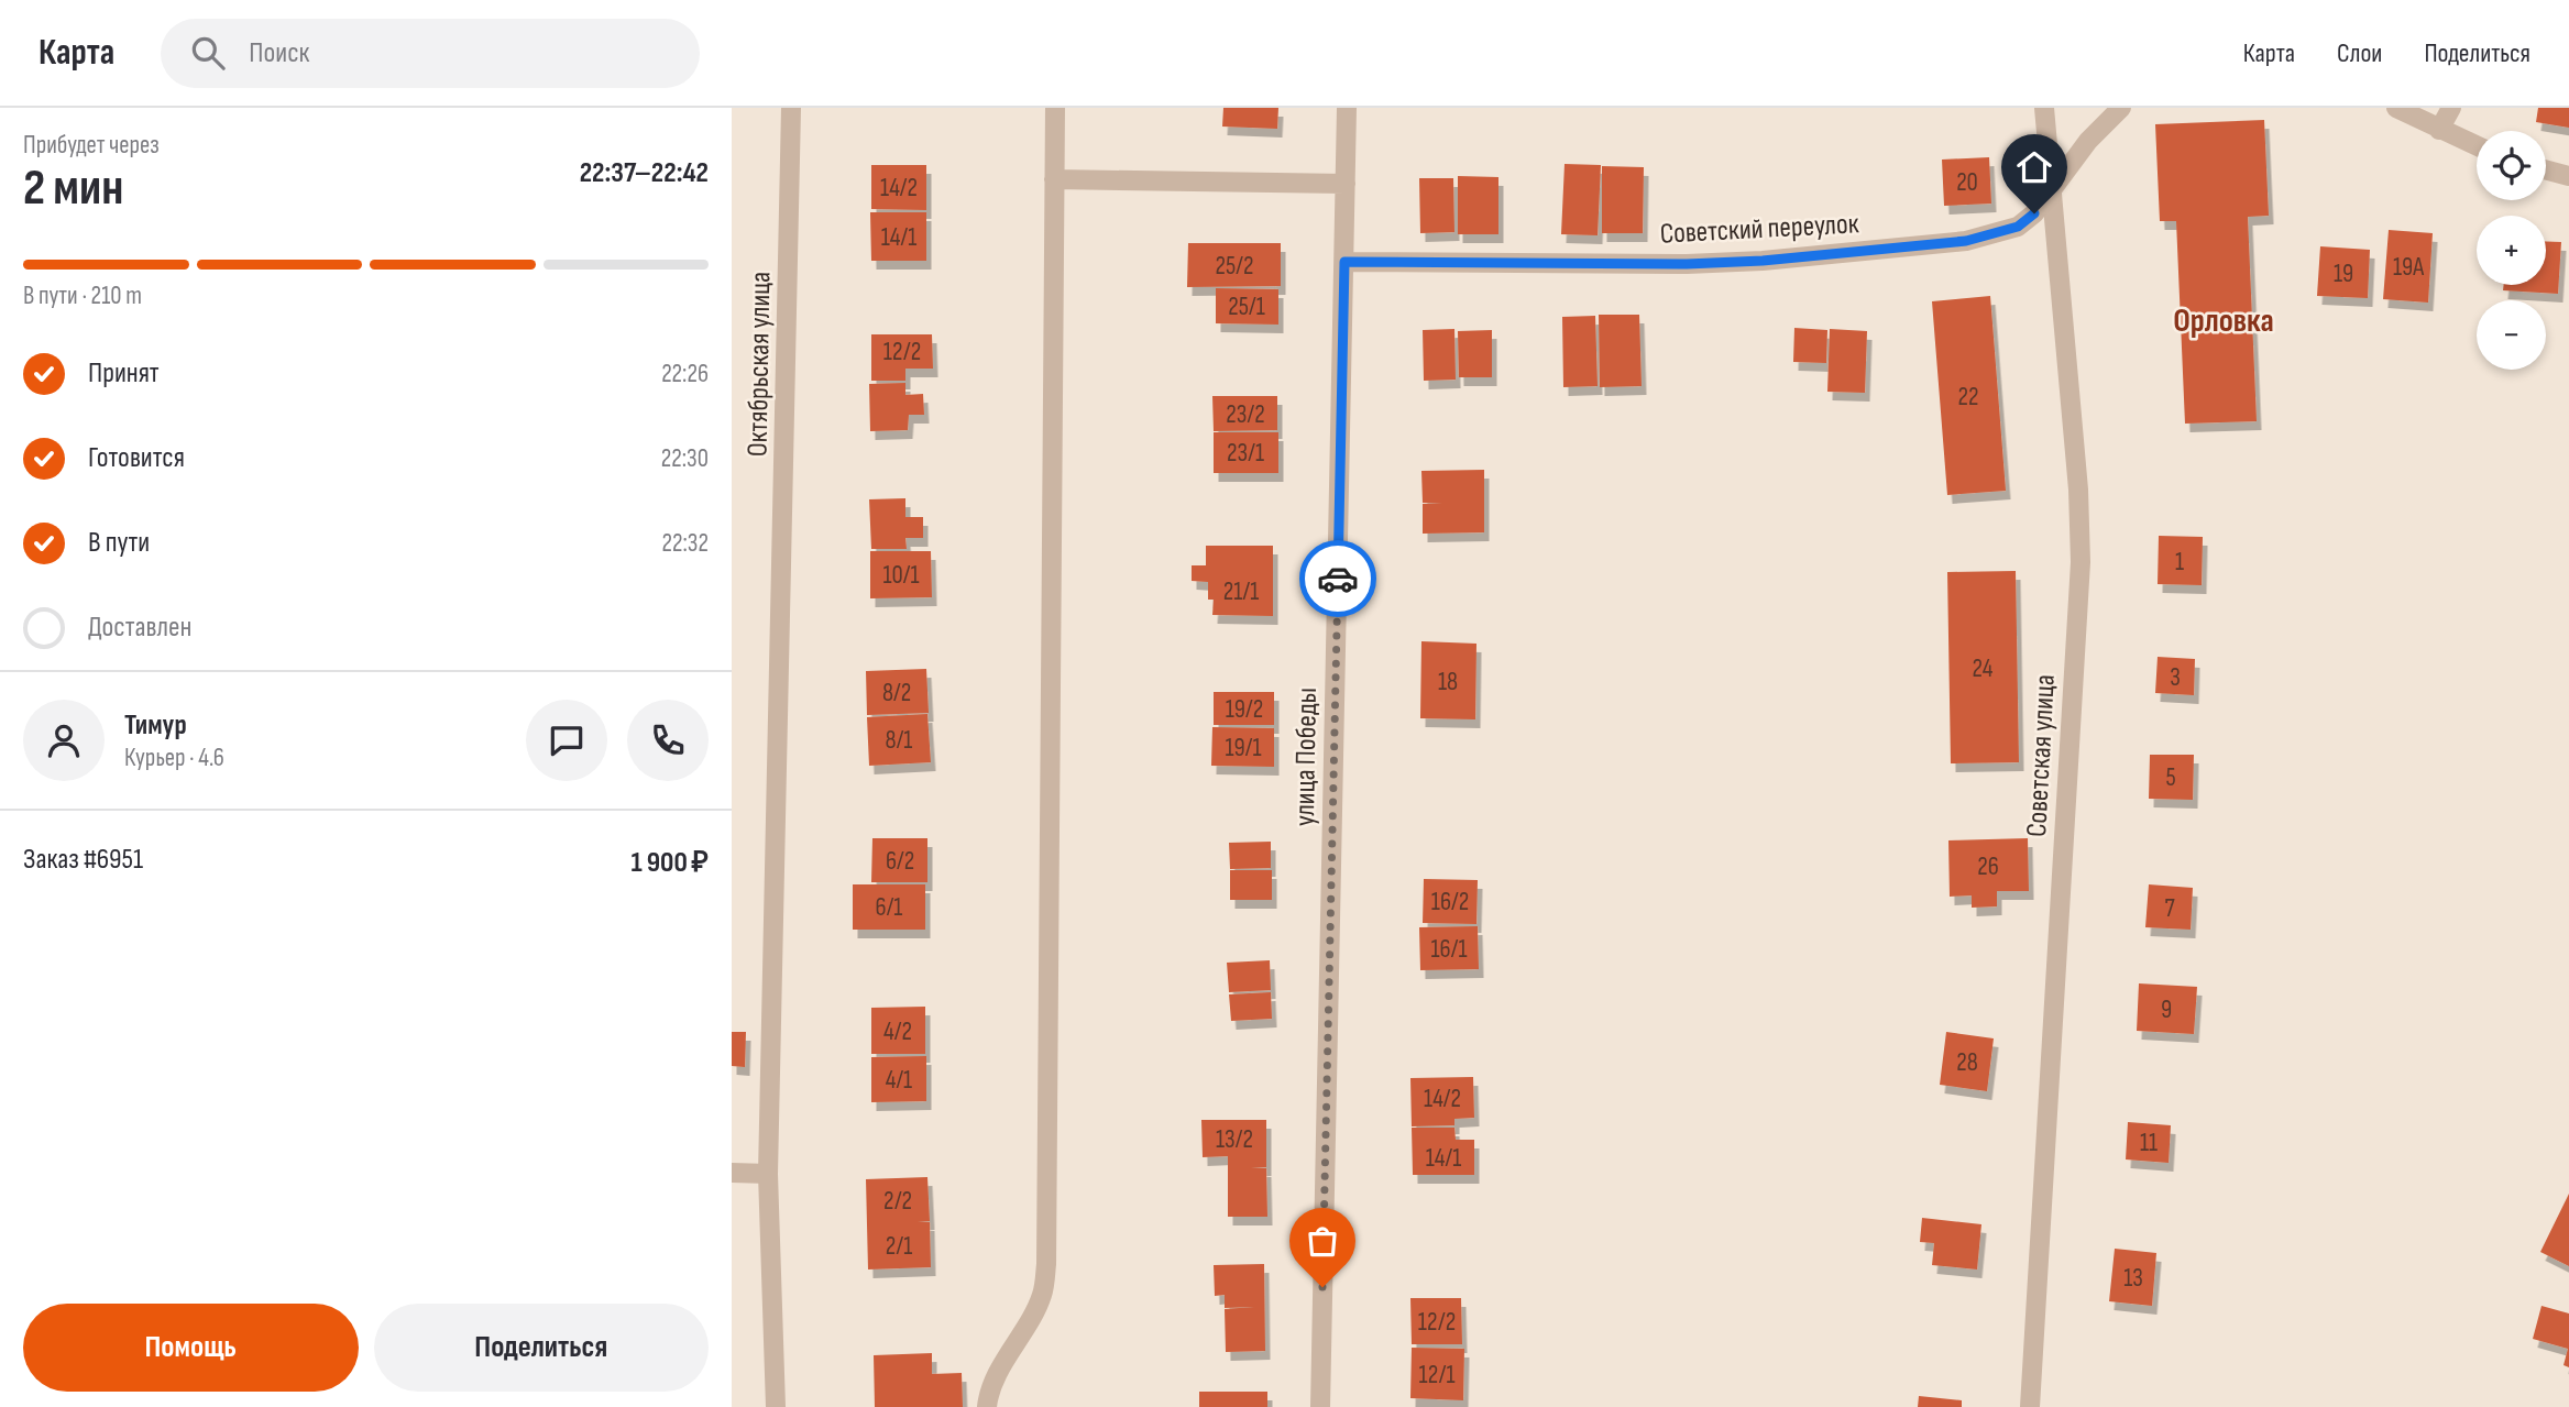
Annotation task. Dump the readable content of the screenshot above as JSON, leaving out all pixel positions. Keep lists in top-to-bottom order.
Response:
{
  "streets": {
    "street": [
      "Советский переулок",
      "Октябрьская улица",
      "Советская улица",
      "улица Победы"
    ]
  },
  "crossings": [
    ["Советский переулок", "Советская улица"],
    ["Советский переулок", "улица Победы"]
  ],
  "districts": ["Орловка"],
  "house_numbers": [
    "20",
    "14/2",
    "14/1",
    "25/2",
    "19А",
    "19",
    "25/1",
    "12/2",
    "22",
    "23/2",
    "23/1",
    "1",
    "10/1",
    "21/1",
    "24",
    "3",
    "18",
    "8/2",
    "19/2",
    "8/1",
    "19/1",
    "5",
    "6/2",
    "26",
    "16/2",
    "6/1",
    "7",
    "16/1",
    "9",
    "4/2",
    "28",
    "4/1",
    "14/2",
    "13/2",
    "11",
    "14/1",
    "2/2",
    "2/1",
    "13",
    "12/2",
    "12/1"
  ],
  "page": {
    "header": "Карта",
    "search": "Поиск",
    "nav": ["Карта", "Слои", "Поделиться"],
    "heading": ["2 мин", "Прибудет через", "22:37–22:42"],
    "panel": [
      "Тимур",
      "Курьер · 4.6",
      "Заказ #6951",
      "1 900 ₽"
    ],
    "map_buttons": ["+", "−"],
    "bar": "В пути · 210 m",
    "list": [
      ["Принят", "22:26"],
      ["Готовится", "22:30"],
      ["В пути", "22:32"],
      "Доставлен"
    ],
    "buttons": ["Помощь", "Поделиться"]
  }
}
